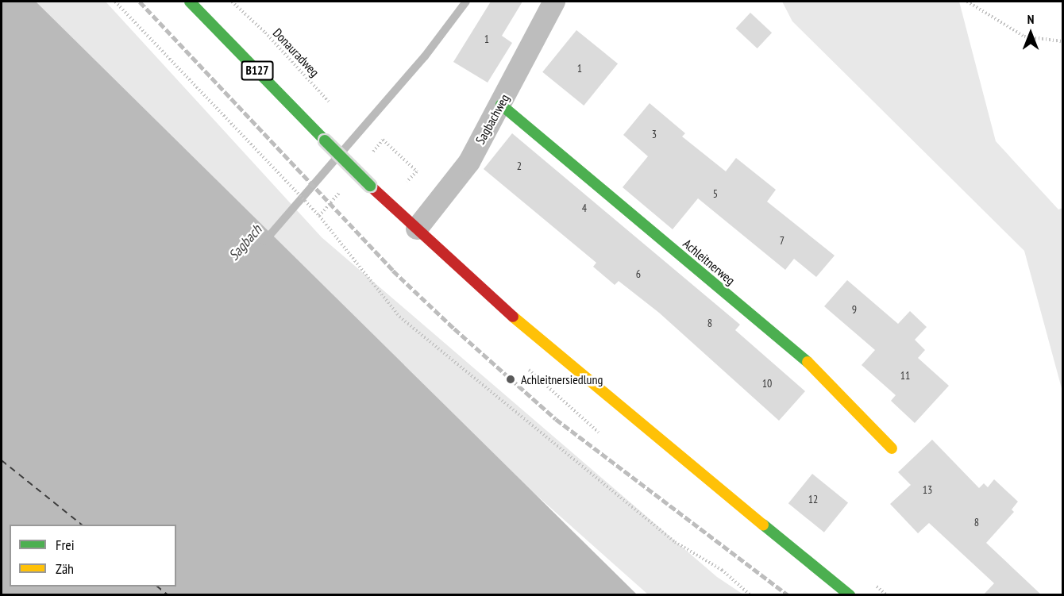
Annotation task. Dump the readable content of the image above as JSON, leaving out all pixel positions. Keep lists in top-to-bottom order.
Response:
{
  "streets": {
    "main road": ["B127", "Achleitnerweg"],
    "street": ["Sagbachweg"],
    "path": ["Donauradweg"]
  },
  "crossings": [
    ["B127", "Sagbachweg"],
    ["Sagbachweg", "Achleitnerweg"]
  ],
  "water": ["Sagbach"],
  "places": ["Achleitnersiedlung"],
  "house_numbers": [
    "1",
    "1",
    "3",
    "2",
    "5",
    "4",
    "7",
    "6",
    "9",
    "8",
    "11",
    "10",
    "13",
    "12",
    "8"
  ],
  "legend": ["Frei", "Zäh"],
  "north": "top"
}
